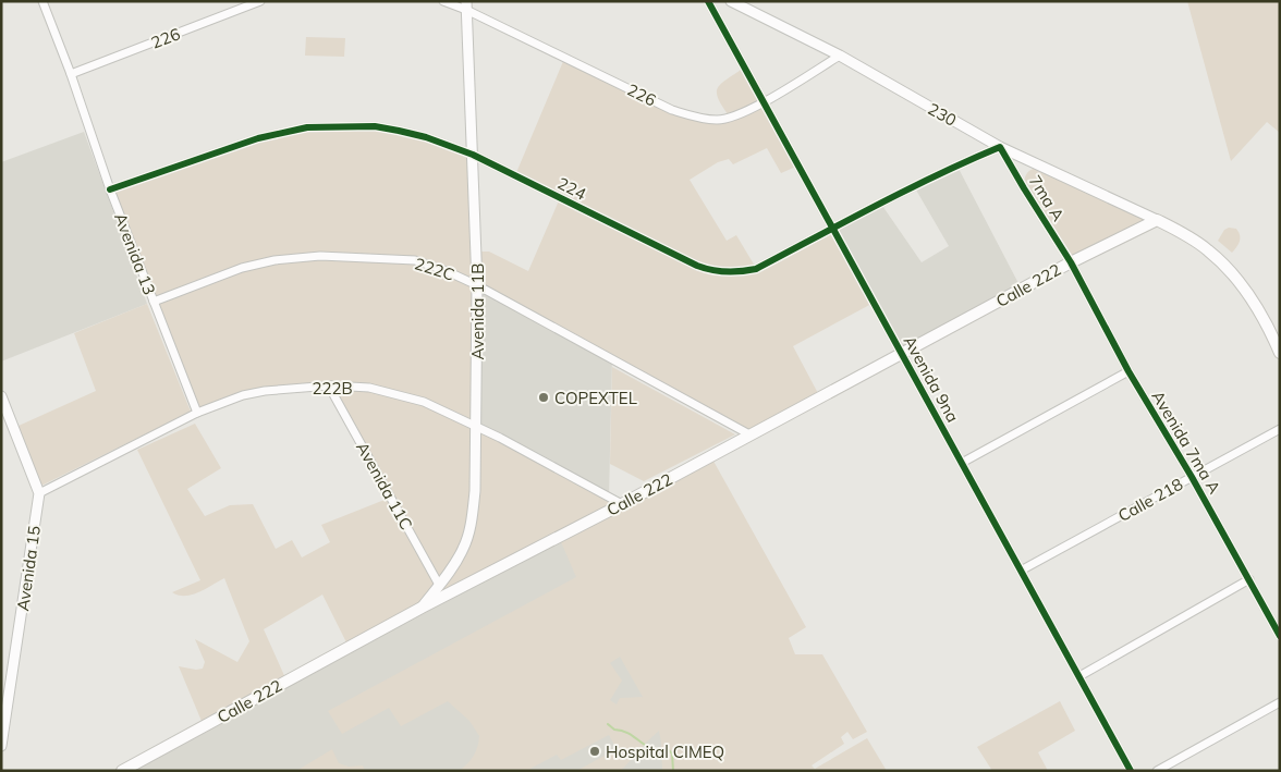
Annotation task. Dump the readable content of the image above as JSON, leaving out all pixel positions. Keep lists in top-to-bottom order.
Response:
{
  "streets": {
    "main road": ["Calle 222"],
    "street": [
      "226",
      "230",
      "224",
      "7ma A",
      "Avenida 13",
      "222C",
      "Avenida 11B",
      "Avenida 9na",
      "222B",
      "Avenida 7ma A",
      "Avenida 11C",
      "Calle 218",
      "Avenida 15"
    ]
  },
  "crossings": [
    ["226", "230"],
    ["226", "Avenida 13"],
    ["226", "Avenida 11B"],
    ["226", "Avenida 9na"],
    ["230", "224"],
    ["230", "7ma A"],
    ["230", "Calle 222"],
    ["224", "7ma A"],
    ["224", "Avenida 13"],
    ["224", "Avenida 11B"],
    ["224", "Avenida 9na"],
    ["7ma A", "Calle 222"],
    ["7ma A", "Avenida 7ma A"],
    ["Avenida 13", "222C"],
    ["Avenida 13", "222B"],
    ["222C", "Calle 222"],
    ["222C", "Avenida 11B"],
    ["Calle 222", "Avenida 11B"],
    ["Calle 222", "Avenida 9na"],
    ["Calle 222", "222B"],
    ["Calle 222", "Avenida 7ma A"],
    ["Avenida 11B", "222B"],
    ["Avenida 11B", "Avenida 11C"],
    ["Avenida 9na", "Calle 218"],
    ["222B", "Avenida 11C"],
    ["222B", "Avenida 15"],
    ["Avenida 7ma A", "Calle 218"]
  ],
  "places": ["COPEXTEL", "Hospital CIMEQ"]
}
